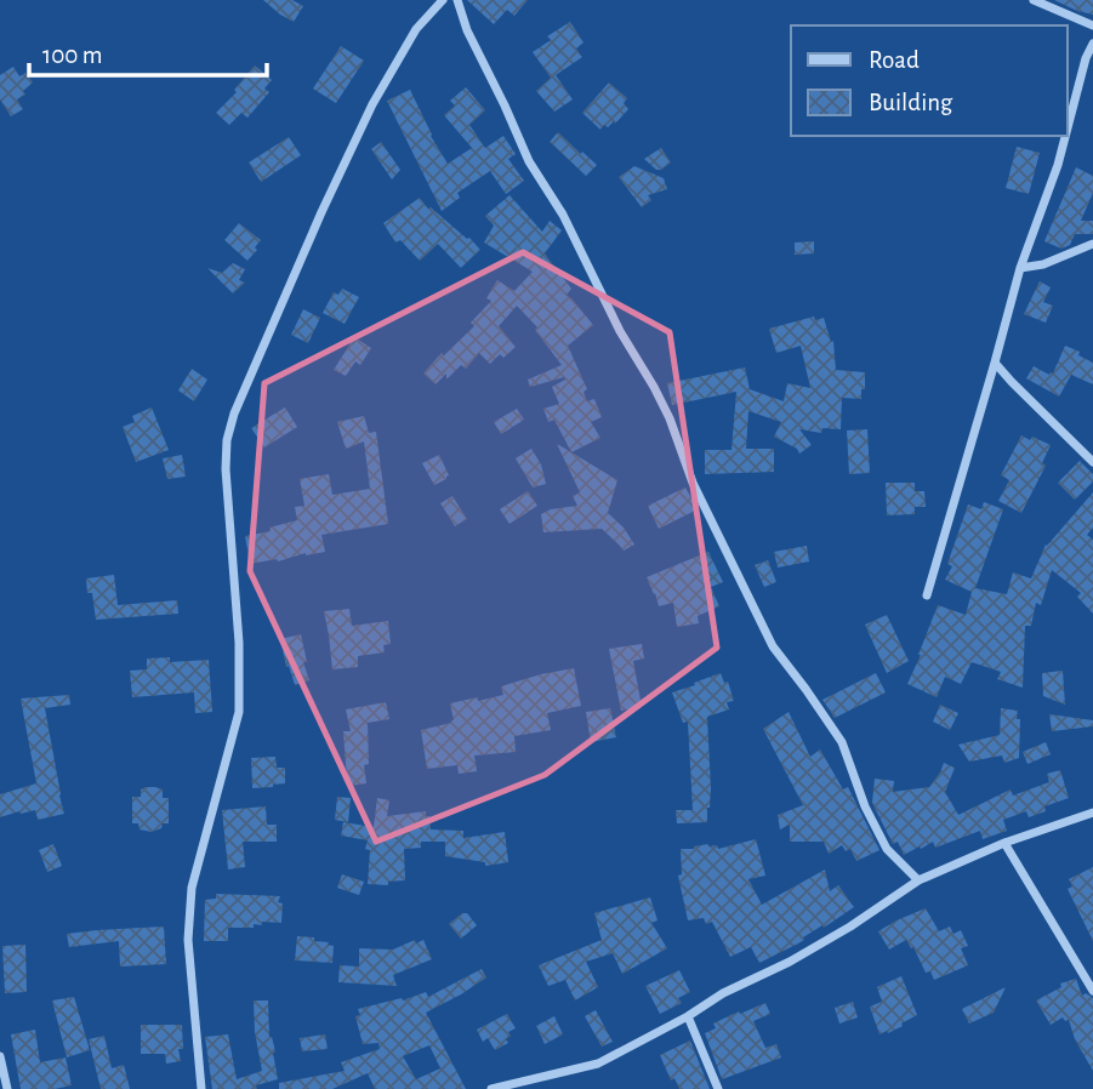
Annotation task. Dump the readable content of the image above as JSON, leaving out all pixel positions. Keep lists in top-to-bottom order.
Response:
{
  "legend": ["Road", "Building"],
  "scale_bar": "100 m"
}
